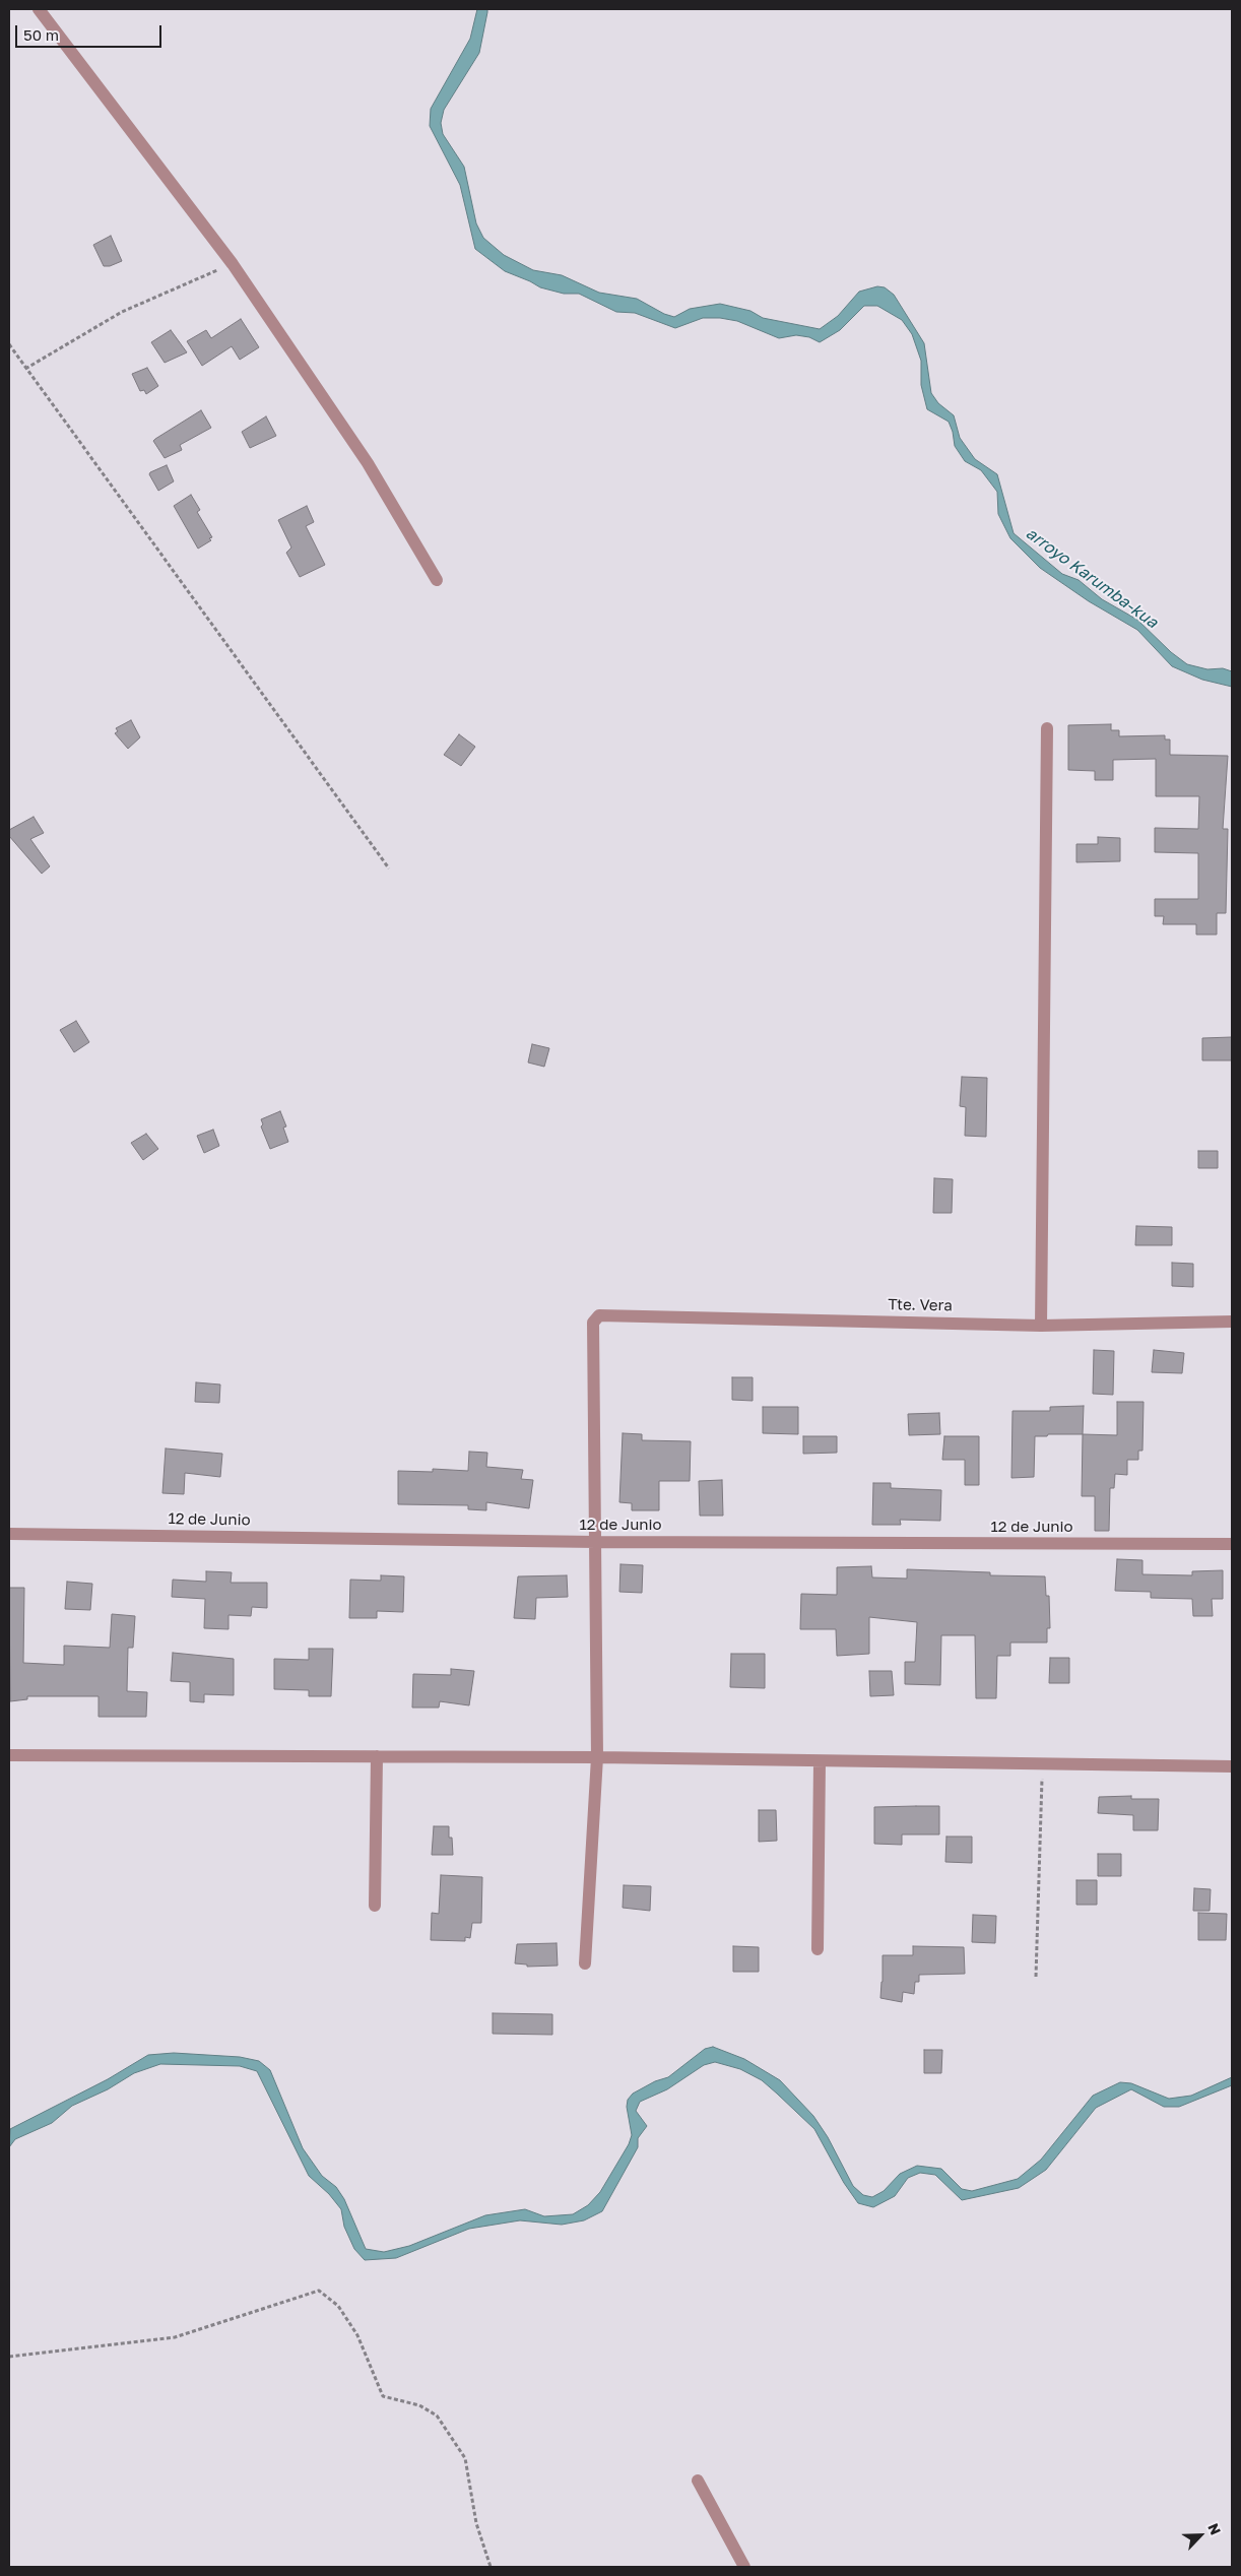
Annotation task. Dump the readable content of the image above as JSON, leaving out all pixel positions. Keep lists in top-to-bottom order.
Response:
{
  "streets": {
    "street": ["Tte. Vera", "12 de Junio"]
  },
  "crossings": [
    ["Tte. Vera", "12 de Junio"]
  ],
  "water": ["arroyo Karumba-kua"],
  "scale_bar": "50 m",
  "north": "top right"
}
